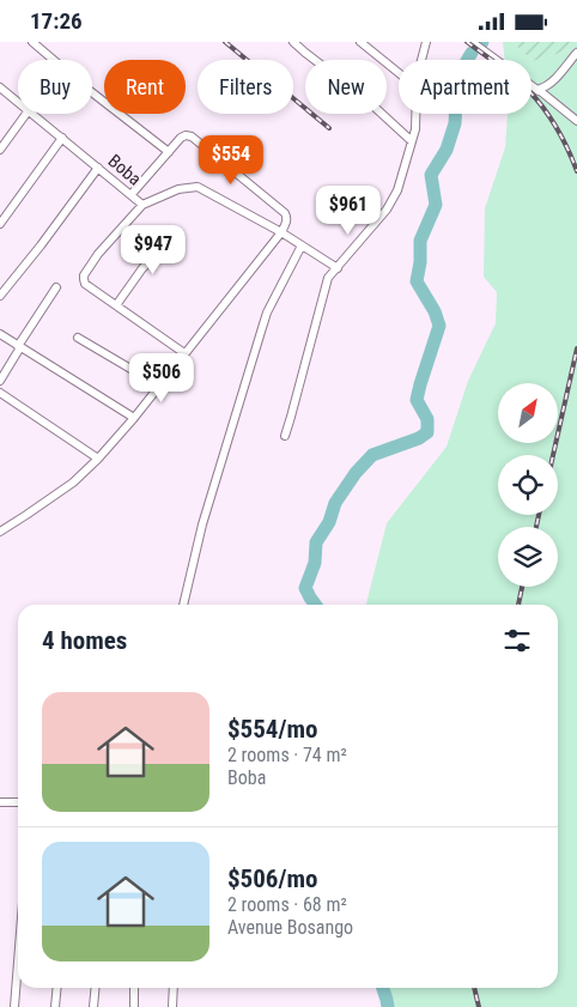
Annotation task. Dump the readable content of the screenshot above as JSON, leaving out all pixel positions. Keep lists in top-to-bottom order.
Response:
{
  "streets": {
    "street": ["Boba"]
  },
  "north": "top right",
  "page": {
    "status": "17:26",
    "chip": [
      "Buy",
      "Rent",
      "Filters",
      "New",
      "Apartment"
    ],
    "price": [
      "$554",
      "$961",
      "$947",
      "$506"
    ],
    "heading": "4 homes",
    "list": [
      {
        "name": "$554/mo",
        "note": "2 rooms · 74 m² · Boba"
      },
      {
        "name": "$506/mo",
        "note": "2 rooms · 68 m² · Avenue Bosango"
      }
    ]
  }
}
